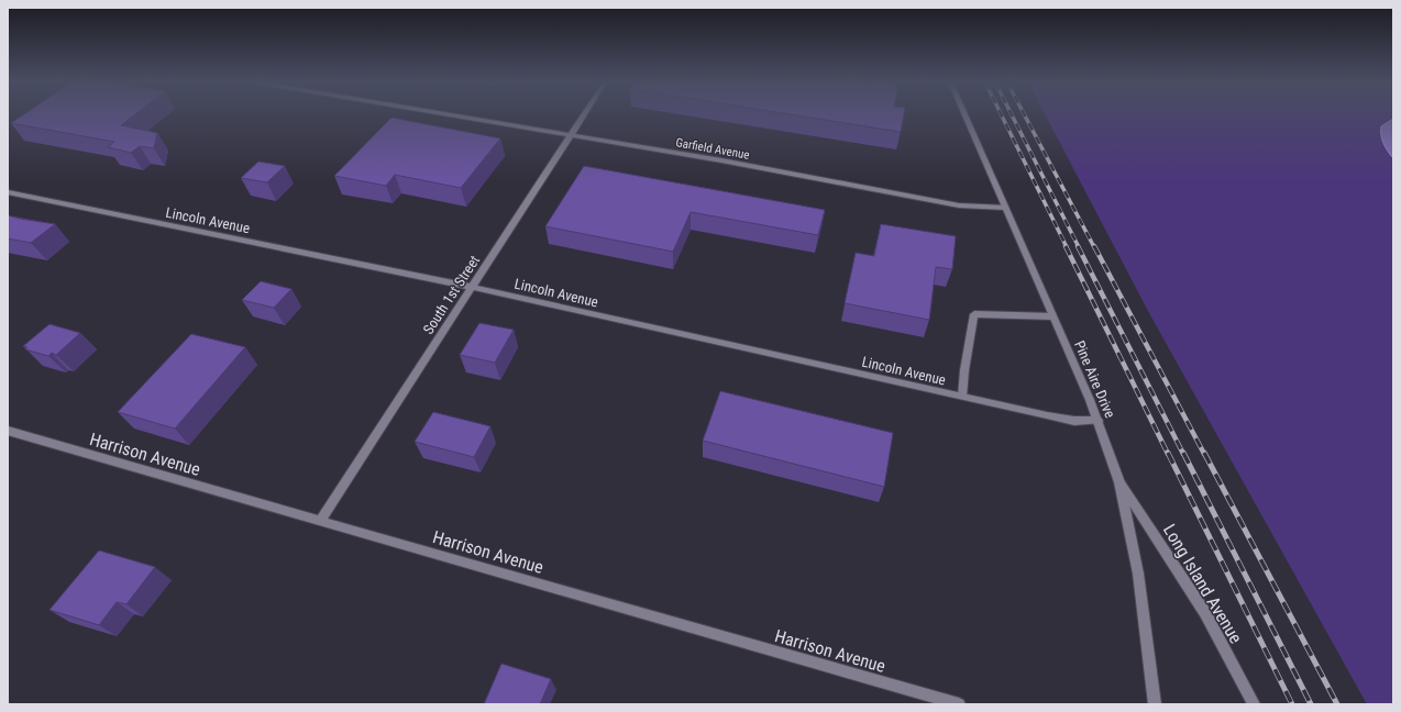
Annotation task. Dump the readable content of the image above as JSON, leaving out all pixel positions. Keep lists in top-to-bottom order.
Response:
{
  "streets": {
    "street": [
      "Garfield Avenue",
      "Lincoln Avenue",
      "South 1st Street",
      "Pine Aire Drive",
      "Harrison Avenue",
      "Long Island Avenue"
    ]
  },
  "crossings": [
    ["Garfield Avenue", "South 1st Street"],
    ["Garfield Avenue", "Pine Aire Drive"],
    ["Lincoln Avenue", "South 1st Street"],
    ["Lincoln Avenue", "Pine Aire Drive"],
    ["South 1st Street", "Harrison Avenue"],
    ["Pine Aire Drive", "Long Island Avenue"]
  ]
}
